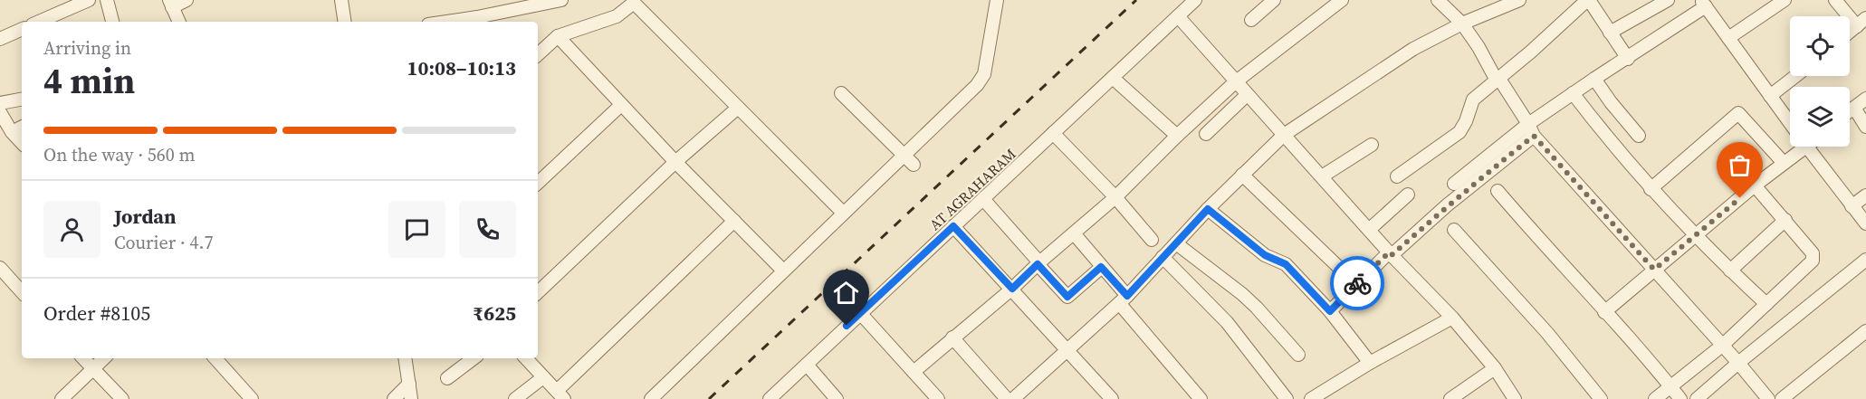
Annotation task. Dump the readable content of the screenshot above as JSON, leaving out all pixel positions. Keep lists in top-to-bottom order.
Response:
{
  "streets": {
    "street": ["AT AGRAHARAM"]
  },
  "page": {
    "heading": ["4 min", "Arriving in", "10:08–10:13"],
    "panel": [
      "Jordan",
      "Courier · 4.7",
      "Order #8105",
      "₹625"
    ],
    "bar": "On the way · 560 m"
  }
}
